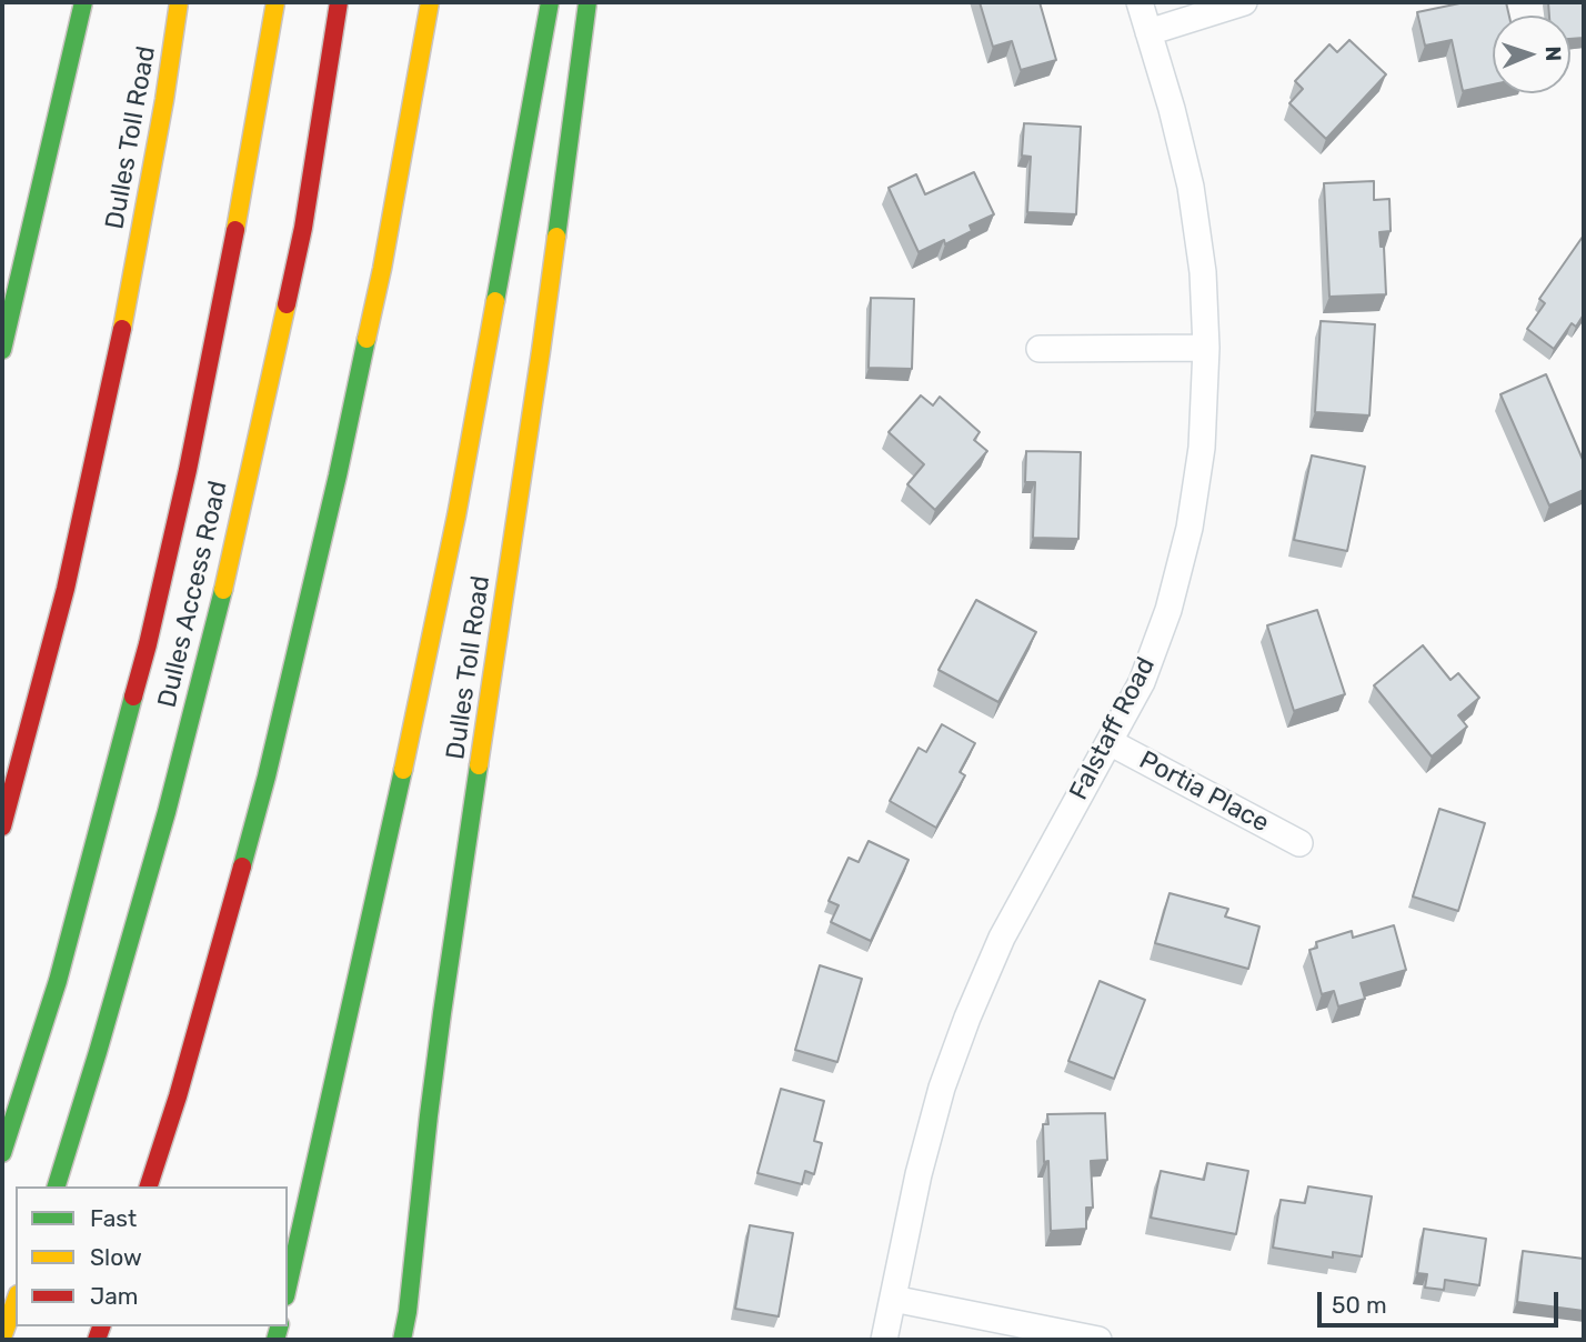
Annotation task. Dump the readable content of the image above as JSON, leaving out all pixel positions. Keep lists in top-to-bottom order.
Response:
{
  "streets": {
    "highway": ["Dulles Toll Road", "Dulles Access Road"],
    "street": ["Falstaff Road", "Portia Place"]
  },
  "crossings": [
    ["Falstaff Road", "Portia Place"]
  ],
  "legend": ["Fast", "Slow", "Jam"],
  "scale_bar": "50 m",
  "north": "right"
}
